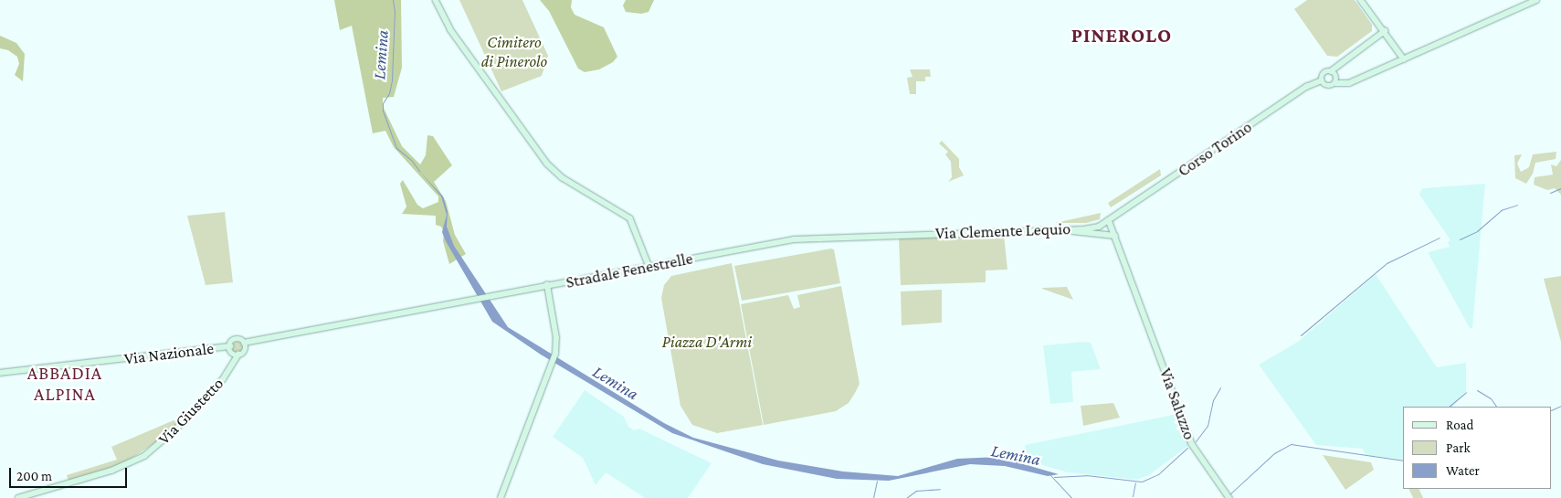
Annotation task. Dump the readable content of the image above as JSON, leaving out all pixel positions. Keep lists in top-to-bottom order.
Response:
{
  "streets": {
    "main road": [
      "Corso Torino",
      "Via Clemente Lequio",
      "Stradale Fenestrelle",
      "Via Nazionale",
      "Via Saluzzo",
      "Via Giustetto"
    ]
  },
  "crossings": [
    ["Corso Torino", "Via Clemente Lequio"],
    ["Corso Torino", "Via Saluzzo"],
    ["Via Clemente Lequio", "Stradale Fenestrelle"],
    ["Via Clemente Lequio", "Via Saluzzo"],
    ["Stradale Fenestrelle", "Via Nazionale"],
    ["Via Nazionale", "Via Giustetto"]
  ],
  "districts": ["PINEROLO", "ABBADIA ALPINA"],
  "water": ["Lemina"],
  "parks": ["Cimitero di Pinerolo", "Piazza D'Armi"],
  "legend": ["Road", "Park", "Water"],
  "scale_bar": "200 m"
}
